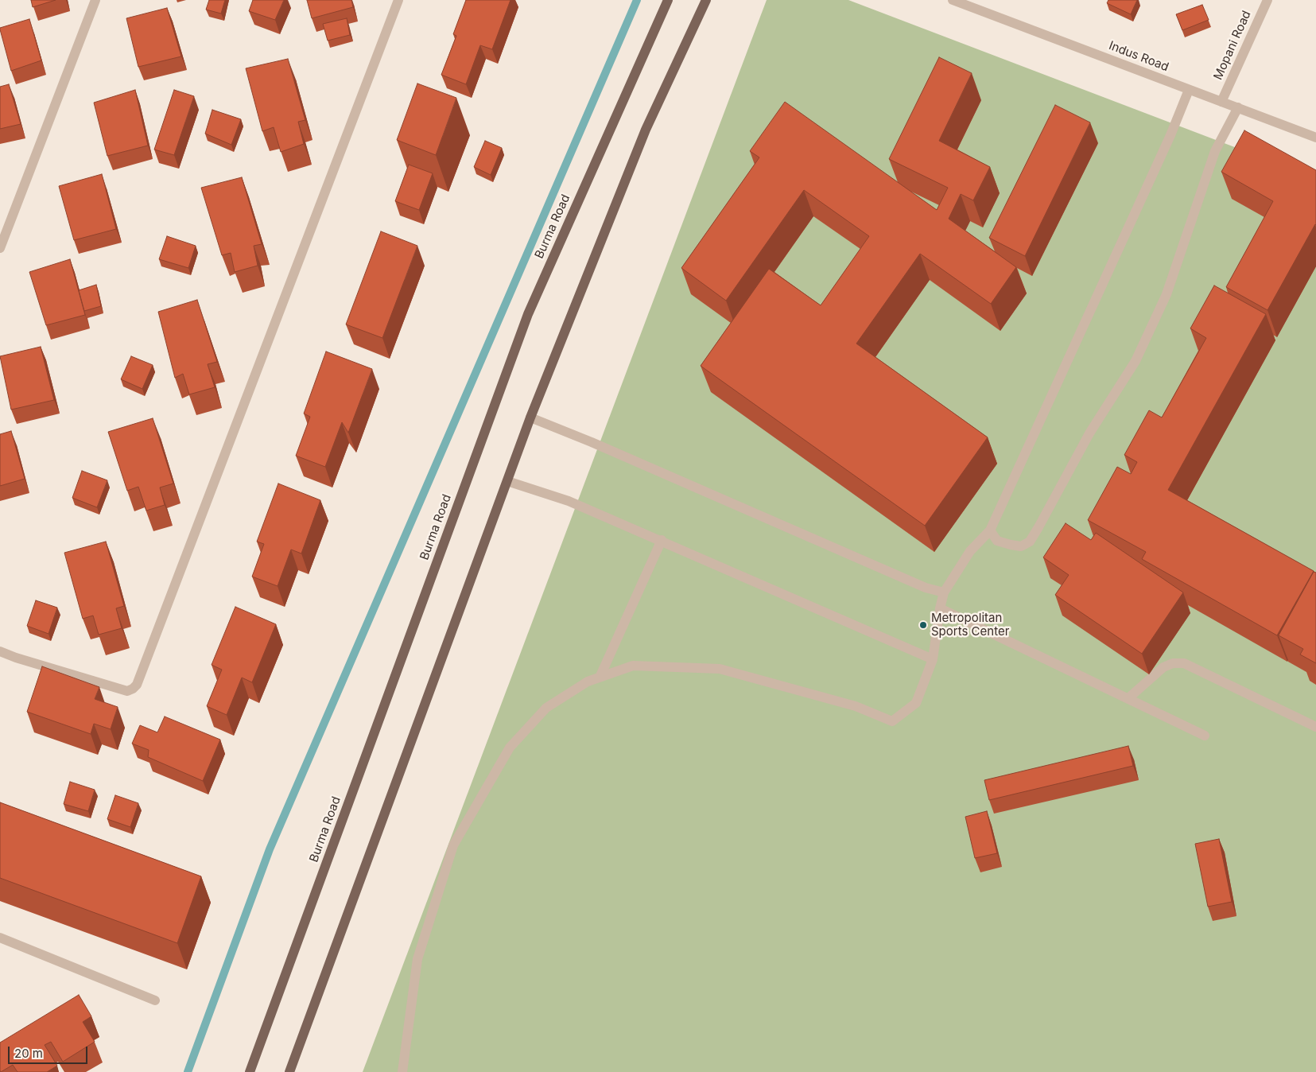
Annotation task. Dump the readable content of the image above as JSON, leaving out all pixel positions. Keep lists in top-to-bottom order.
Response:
{
  "streets": {
    "main road": ["Burma Road"],
    "street": ["Mopani Road", "Indus Road"]
  },
  "crossings": [
    ["Mopani Road", "Indus Road"]
  ],
  "places": ["Metropolitan Sports Center"],
  "scale_bar": "20 m"
}
